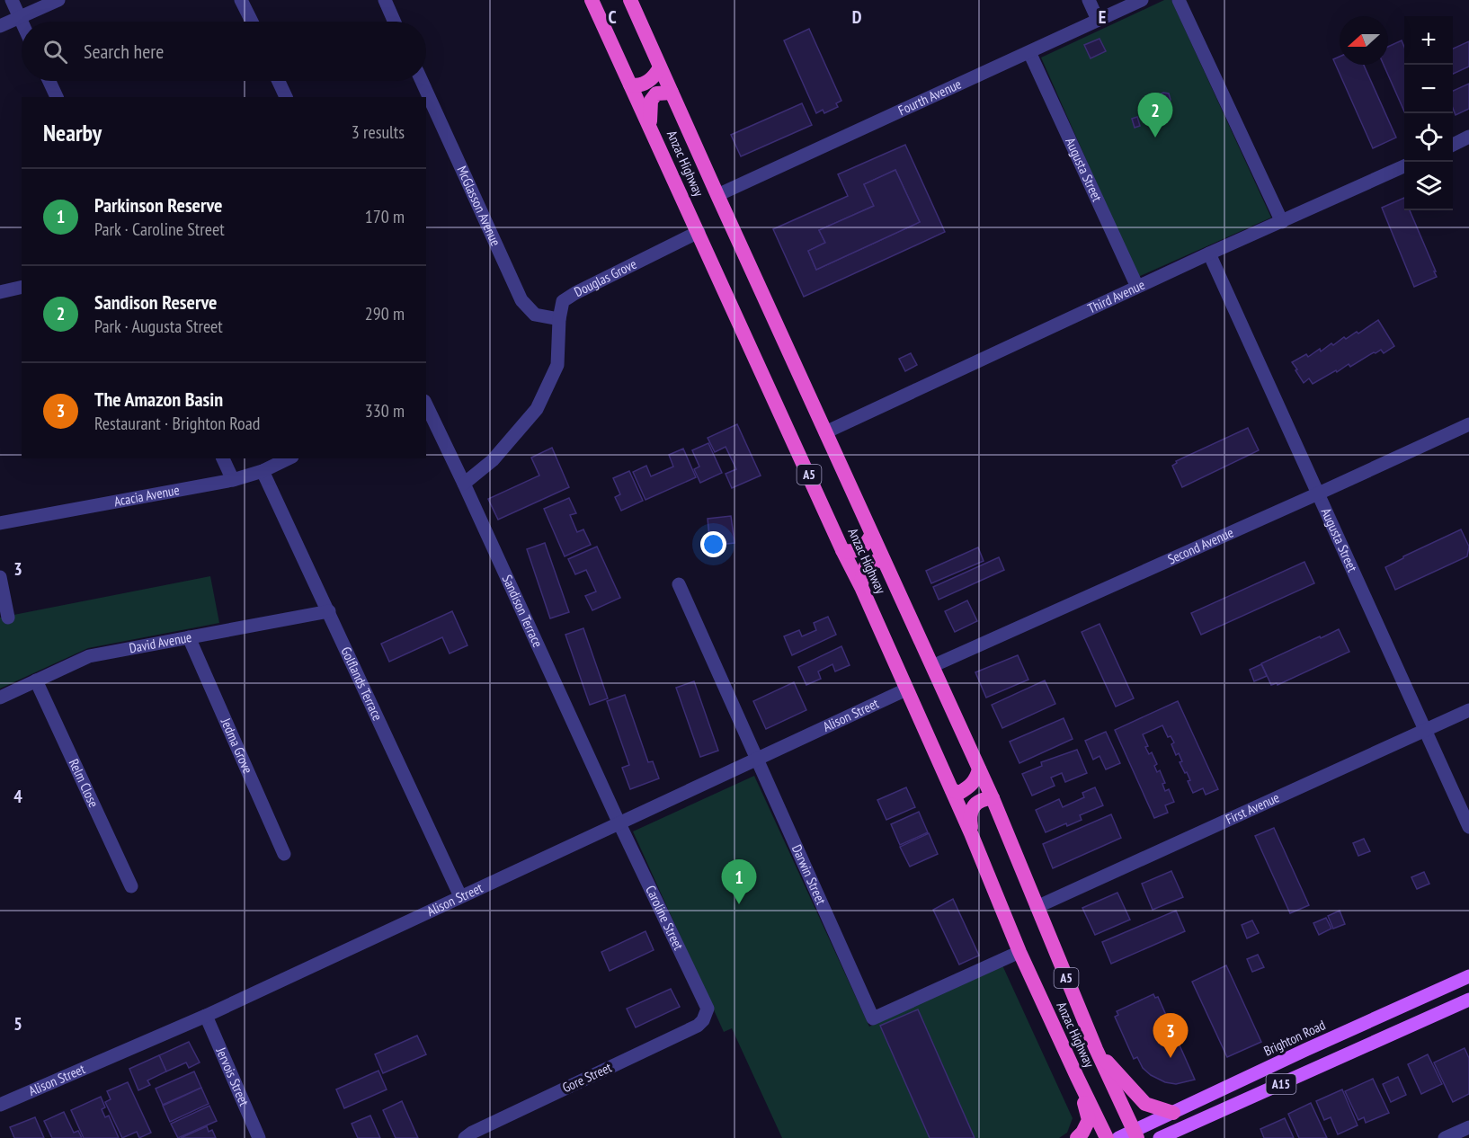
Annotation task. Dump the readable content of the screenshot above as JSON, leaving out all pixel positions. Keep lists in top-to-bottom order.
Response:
{
  "streets": {
    "highway": ["Anzac Highway", "A5"],
    "main road": ["Brighton Road", "A15"],
    "street": [
      "Fourth Avenue",
      "Augusta Street",
      "McGlasson Avenue",
      "Douglas Grove",
      "Third Avenue",
      "Acacia Avenue",
      "Second Avenue",
      "Sandison Terrace",
      "David Avenue",
      "Golflands Terrace",
      "Alison Street",
      "Jedma Grove",
      "Relm Close",
      "First Avenue",
      "Darwin Street",
      "Caroline Street",
      "Jervois Street",
      "Gore Street"
    ]
  },
  "crossings": [
    ["Fourth Avenue", "Anzac Highway"],
    ["Fourth Avenue", "Augusta Street"],
    ["Anzac Highway", "Douglas Grove"],
    ["Anzac Highway", "Third Avenue"],
    ["Anzac Highway", "Second Avenue"],
    ["Anzac Highway", "Alison Street"],
    ["Anzac Highway", "First Avenue"],
    ["Anzac Highway", "Darwin Street"],
    ["Anzac Highway", "Brighton Road"],
    ["Anzac Highway", "A15"],
    ["Augusta Street", "Third Avenue"],
    ["Augusta Street", "Second Avenue"],
    ["Augusta Street", "First Avenue"],
    ["McGlasson Avenue", "Douglas Grove"],
    ["Douglas Grove", "Sandison Terrace"],
    ["Acacia Avenue", "Golflands Terrace"],
    ["Sandison Terrace", "Alison Street"],
    ["Sandison Terrace", "Caroline Street"],
    ["David Avenue", "Golflands Terrace"],
    ["David Avenue", "Jedma Grove"],
    ["David Avenue", "Relm Close"],
    ["Golflands Terrace", "Alison Street"],
    ["Alison Street", "Darwin Street"],
    ["Alison Street", "Caroline Street"],
    ["Alison Street", "Jervois Street"],
    ["Caroline Street", "Gore Street"],
    ["Brighton Road", "A15"]
  ],
  "north": "left",
  "page": {
    "map_buttons": ["+", "−"],
    "search": "Search here",
    "pins": ["2", "1", "3"],
    "heading": ["Nearby", "3 results"],
    "list": [
      {
        "mark": "1",
        "name": "Parkinson Reserve",
        "note": "Park · Caroline Street",
        "value": "170 m"
      },
      {
        "mark": "2",
        "name": "Sandison Reserve",
        "note": "Park · Augusta Street",
        "value": "290 m"
      },
      {
        "mark": "3",
        "name": "The Amazon Basin",
        "note": "Restaurant · Brighton Road",
        "value": "330 m"
      }
    ]
  },
  "grid": {
    "columns": ["C", "D", "E"],
    "rows": ["3", "4", "5"]
  }
}
